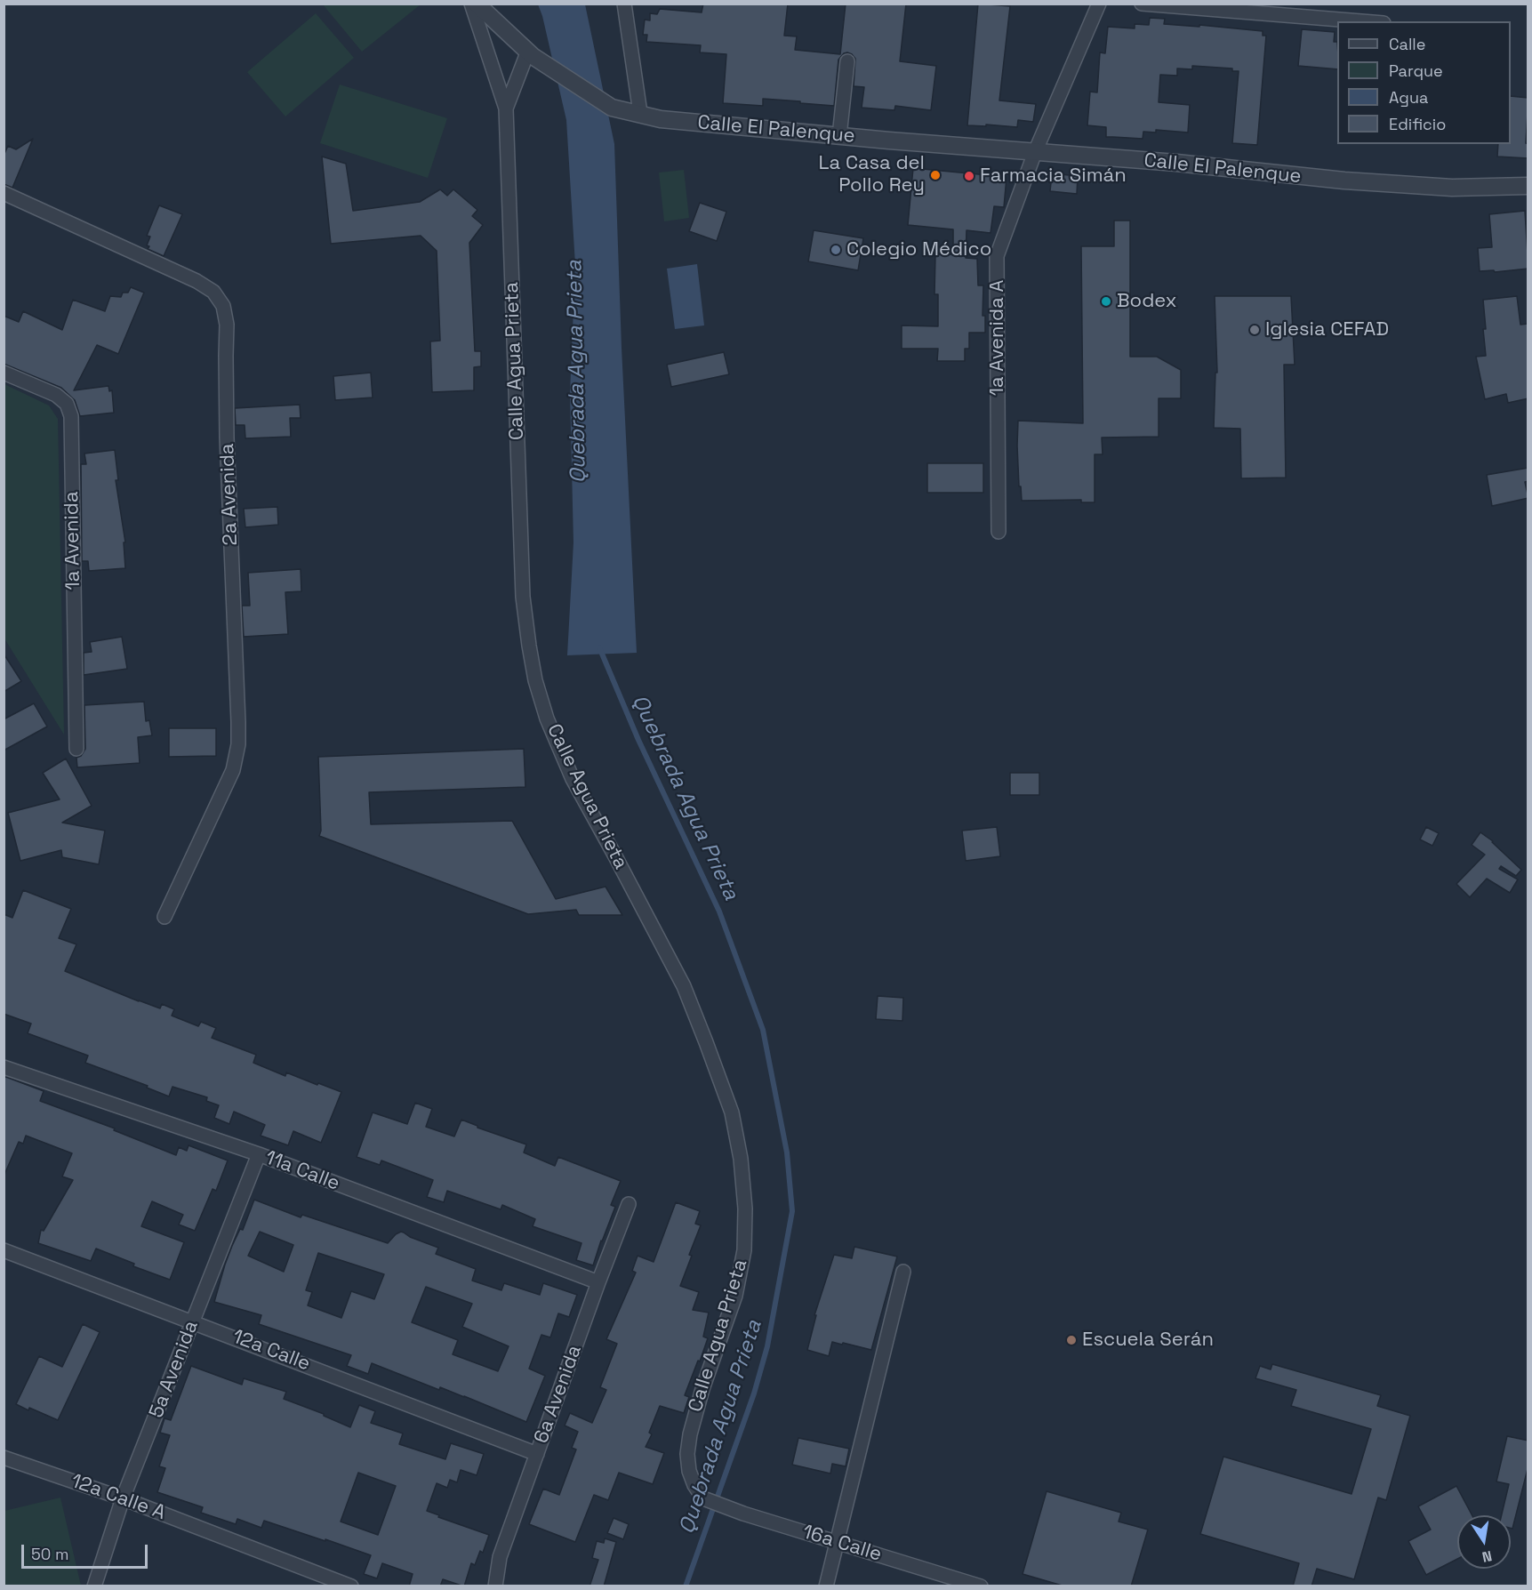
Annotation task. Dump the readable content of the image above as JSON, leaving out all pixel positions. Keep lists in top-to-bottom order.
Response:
{
  "streets": {
    "street": [
      "Calle El Palenque",
      "1a Avenida A",
      "Calle Agua Prieta",
      "2a Avenida",
      "1a Avenida",
      "11a Calle",
      "12a Calle",
      "5a Avenida",
      "6a Avenida",
      "12a Calle A",
      "16a Calle"
    ]
  },
  "crossings": [
    ["Calle El Palenque", "1a Avenida A"],
    ["Calle Agua Prieta", "16a Calle"],
    ["11a Calle", "5a Avenida"],
    ["11a Calle", "6a Avenida"],
    ["12a Calle", "5a Avenida"],
    ["12a Calle", "6a Avenida"],
    ["5a Avenida", "12a Calle A"]
  ],
  "water": ["Quebrada Agua Prieta"],
  "places": [
    "La Casa del Pollo Rey",
    "Farmacia Simán",
    "Colegio Médico",
    "Bodex",
    "Iglesia CEFAD",
    "Escuela Serán"
  ],
  "legend": [
    "Calle",
    "Parque",
    "Agua",
    "Edificio"
  ],
  "scale_bar": "50 m",
  "north": "bottom"
}
